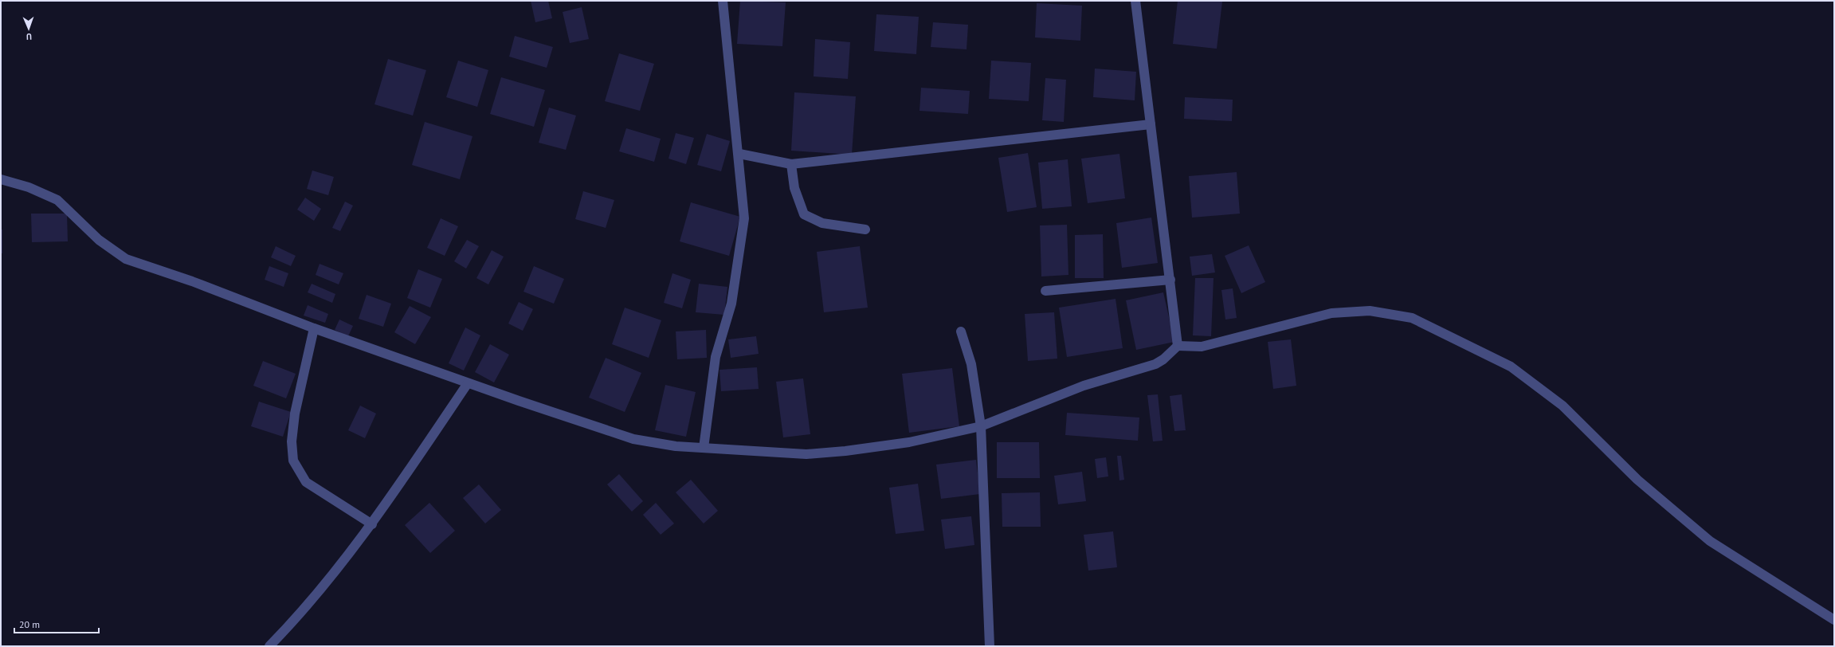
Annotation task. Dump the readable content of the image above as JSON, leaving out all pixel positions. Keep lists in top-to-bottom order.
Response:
{
  "scale_bar": "20 m",
  "north": "bottom"
}
